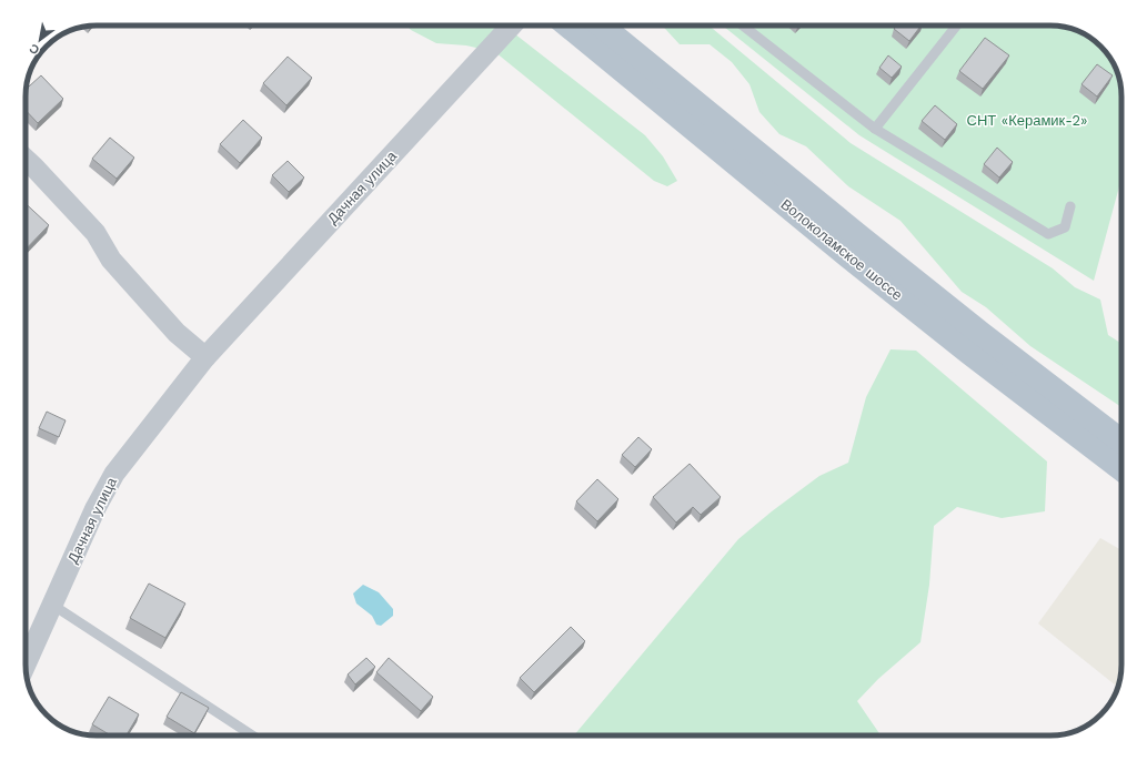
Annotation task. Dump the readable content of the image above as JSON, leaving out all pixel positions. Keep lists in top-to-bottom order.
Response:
{
  "streets": {
    "main road": ["Волоколамское шоссе"],
    "street": ["Дачная улица"]
  },
  "parks": ["СНТ «Керамик-2»"],
  "north": "bottom left"
}
